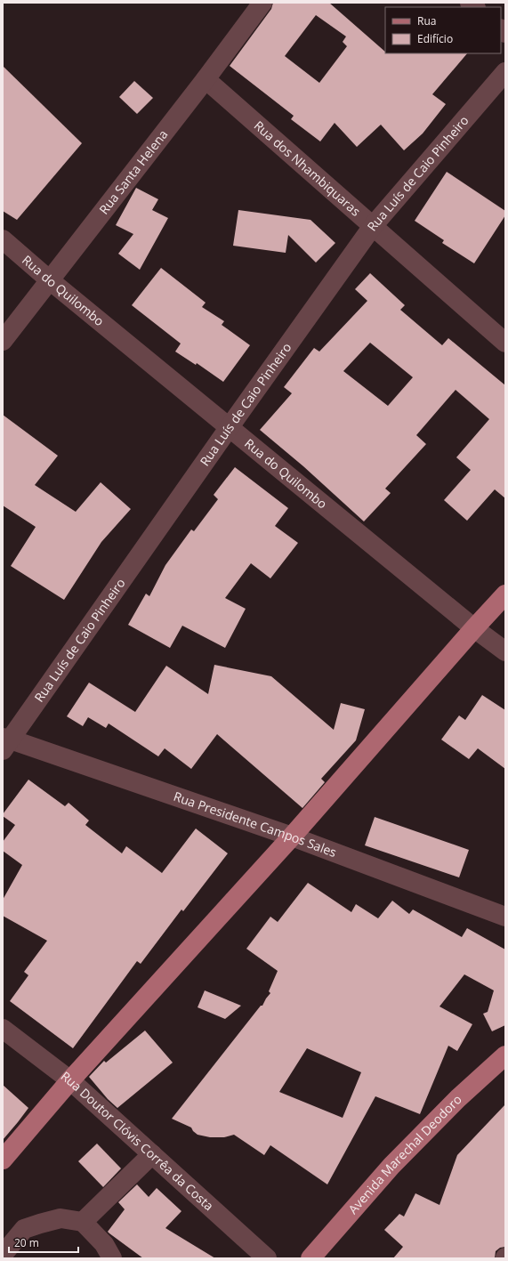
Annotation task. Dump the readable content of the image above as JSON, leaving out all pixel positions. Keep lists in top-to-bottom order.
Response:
{
  "streets": {
    "main road": ["Avenida Marechal Deodoro"],
    "street": [
      "Rua dos Nhambiquaras",
      "Rua Santa Helena",
      "Rua Luís de Caio Pinheiro",
      "Rua do Quilombo",
      "Rua Presidente Campos Sales",
      "Rua Doutor Clóvis Corrêa da Costa"
    ]
  },
  "crossings": [
    ["Rua dos Nhambiquaras", "Rua Santa Helena"],
    ["Rua dos Nhambiquaras", "Rua Luís de Caio Pinheiro"],
    ["Rua Santa Helena", "Rua do Quilombo"],
    ["Rua Luís de Caio Pinheiro", "Rua do Quilombo"],
    ["Rua Luís de Caio Pinheiro", "Rua Presidente Campos Sales"]
  ],
  "legend": ["Rua", "Edifício"],
  "scale_bar": "20 m"
}
